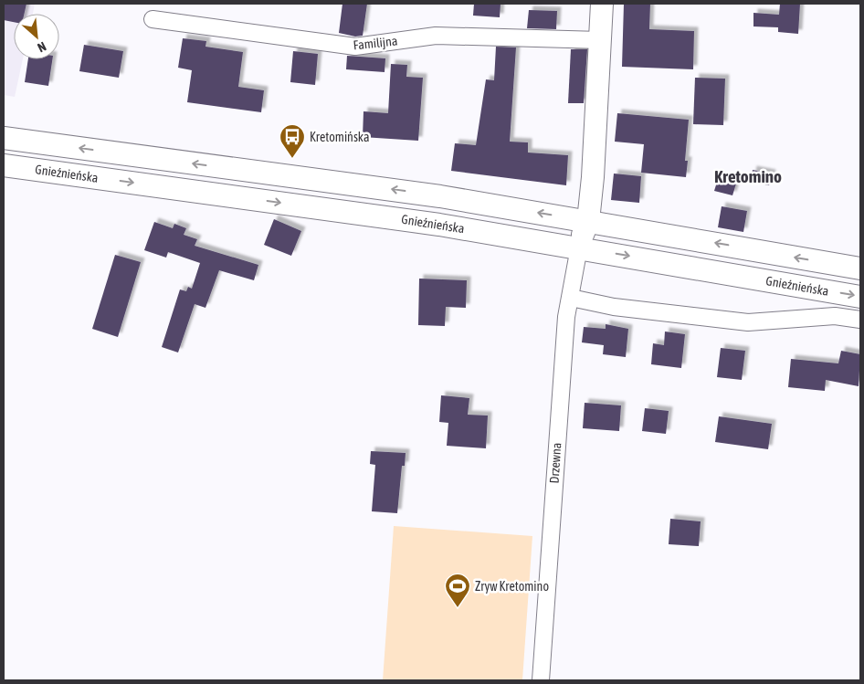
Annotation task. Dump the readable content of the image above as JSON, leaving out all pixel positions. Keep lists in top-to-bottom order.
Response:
{
  "streets": {
    "main road": ["Gnieźnieńska"],
    "street": ["Familijna", "Drzewna"]
  },
  "crossings": [
    ["Gnieźnieńska", "Drzewna"]
  ],
  "districts": ["Kretomino"],
  "places": {
    "bus stop": ["Kretomińska"],
    "sports": ["Zryw Kretomino"]
  },
  "north": "bottom right"
}
